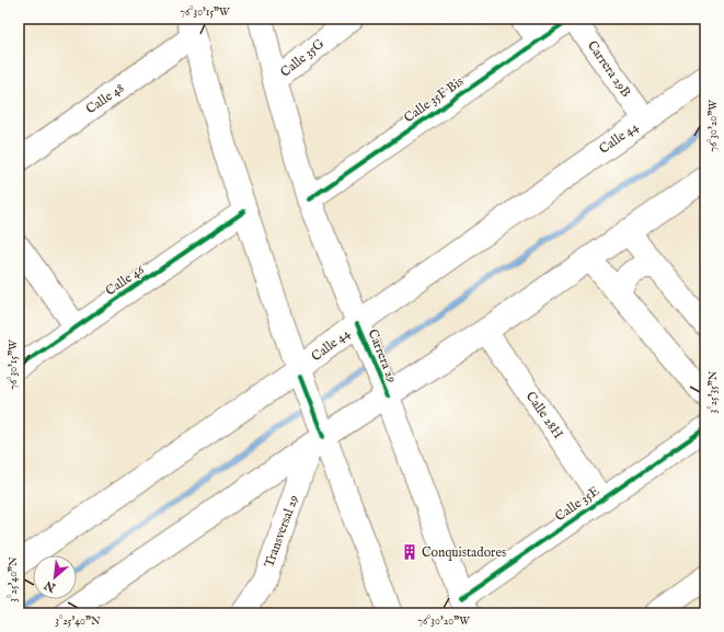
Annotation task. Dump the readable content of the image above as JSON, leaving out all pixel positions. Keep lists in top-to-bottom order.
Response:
{
  "streets": {
    "main road": ["Calle 44", "Carrera 29"],
    "street": [
      "Calle 35G",
      "Carrera 29B",
      "Calle 48",
      "Calle 35F Bis",
      "Calle 46",
      "Calle 28H",
      "Calle 35E",
      "Transversal 29"
    ]
  },
  "crossings": [
    ["Calle 35G", "Carrera 29"],
    ["Carrera 29B", "Calle 35F Bis"],
    ["Carrera 29B", "Calle 44"],
    ["Calle 35F Bis", "Carrera 29"],
    ["Calle 44", "Carrera 29"],
    ["Carrera 29", "Calle 35E"],
    ["Calle 28H", "Calle 35E"]
  ],
  "places": {
    "building": ["Conquistadores"]
  },
  "north": "bottom left",
  "coordinates": [
    "76°30'15\"W",
    "76°30'20\"W",
    "3°25'35\"N",
    "3°25'40\"N"
  ]
}
